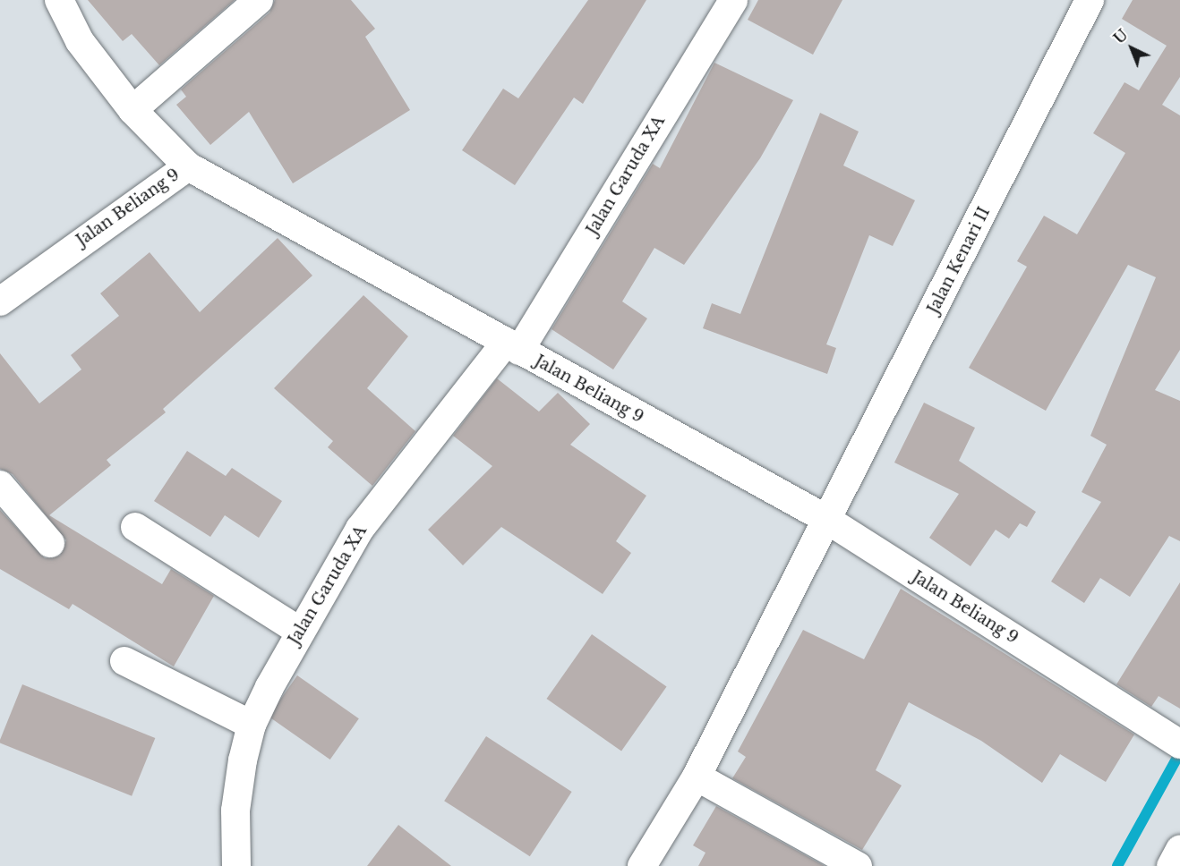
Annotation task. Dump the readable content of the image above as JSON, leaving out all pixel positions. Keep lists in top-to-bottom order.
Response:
{
  "streets": {
    "street": ["Jalan Garuda XA", "Jalan Beliang 9", "Jalan Kenari II"]
  },
  "crossings": [
    ["Jalan Garuda XA", "Jalan Beliang 9"],
    ["Jalan Beliang 9", "Jalan Kenari II"]
  ],
  "north": "top left"
}
